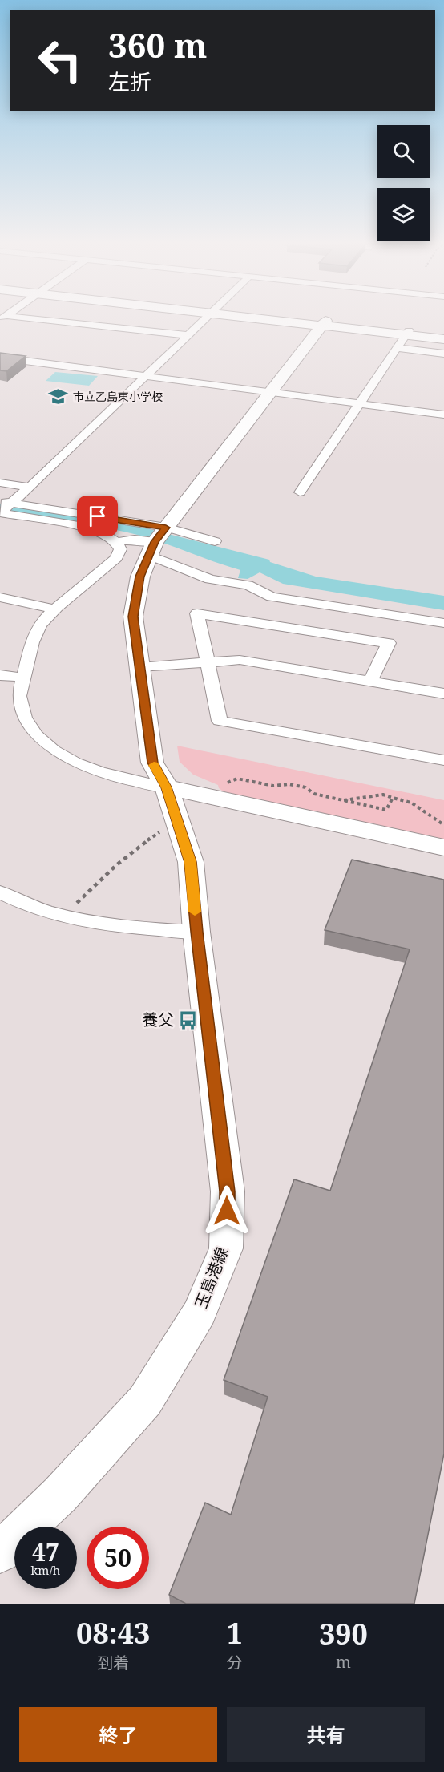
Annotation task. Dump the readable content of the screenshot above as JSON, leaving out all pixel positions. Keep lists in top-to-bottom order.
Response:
{
  "streets": {
    "street": ["玉島港線"]
  },
  "places": {
    "school or university": ["市立乙島東小学校"],
    "bus stop": ["養父"]
  },
  "page": {
    "turn": ["360 m", "左折"],
    "speed": "47 km/h",
    "limit": "50",
    "eta": [
      "08:43",
      "到着",
      "1",
      "分",
      "390",
      "m"
    ],
    "buttons": ["終了", "共有"]
  }
}
